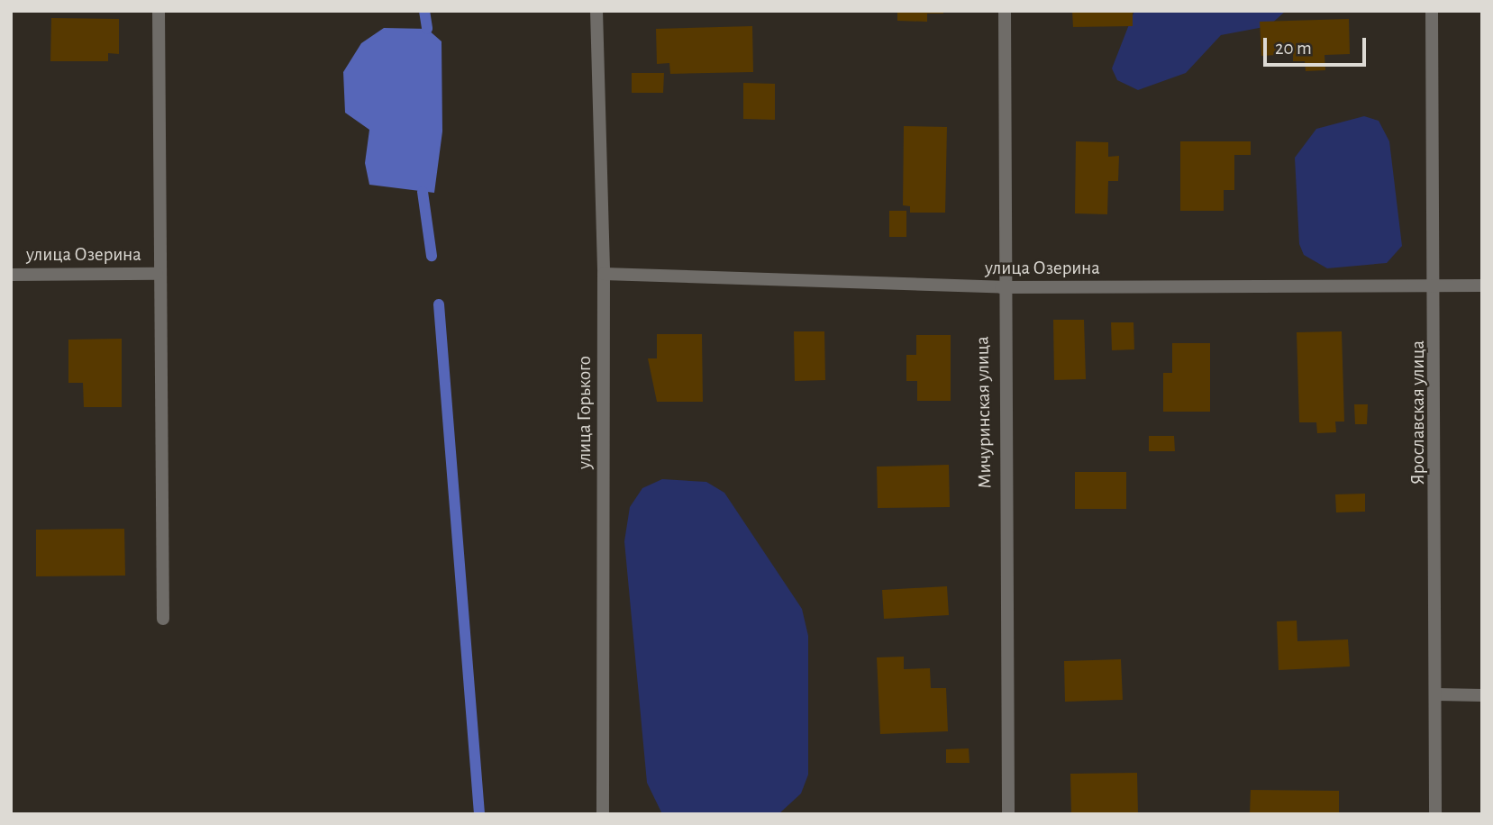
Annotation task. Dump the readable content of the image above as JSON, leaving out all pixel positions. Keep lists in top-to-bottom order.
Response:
{
  "streets": {
    "street": [
      "улица Озерина",
      "улица Горького",
      "Мичуринская улица",
      "Ярославская улица"
    ]
  },
  "crossings": [
    ["улица Озерина", "улица Горького"],
    ["улица Озерина", "Мичуринская улица"],
    ["улица Озерина", "Ярославская улица"]
  ],
  "scale_bar": "20 m"
}
